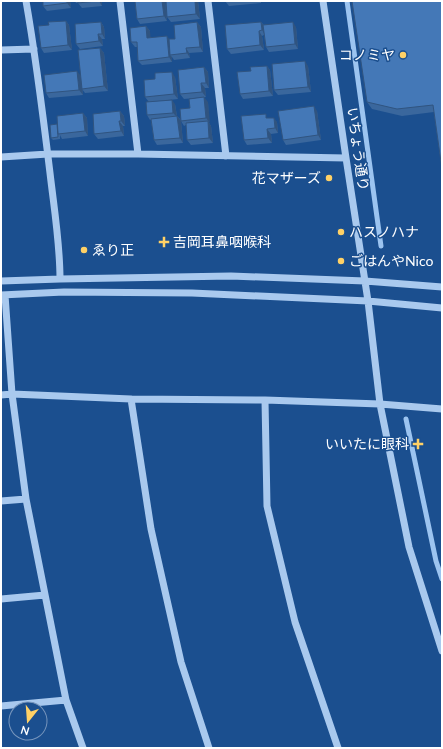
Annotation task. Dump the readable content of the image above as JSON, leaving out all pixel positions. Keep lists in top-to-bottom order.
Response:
{
  "streets": {
    "street": ["いちょう通り"]
  },
  "places": {
    "other": [
      "コノミヤ",
      "花マザーズ",
      "ハスノハナ",
      "ゑり正",
      "ごはんやNico"
    ],
    "health": ["吉岡耳鼻咽喉科", "いいたに眼科"]
  },
  "north": "bottom"
}
